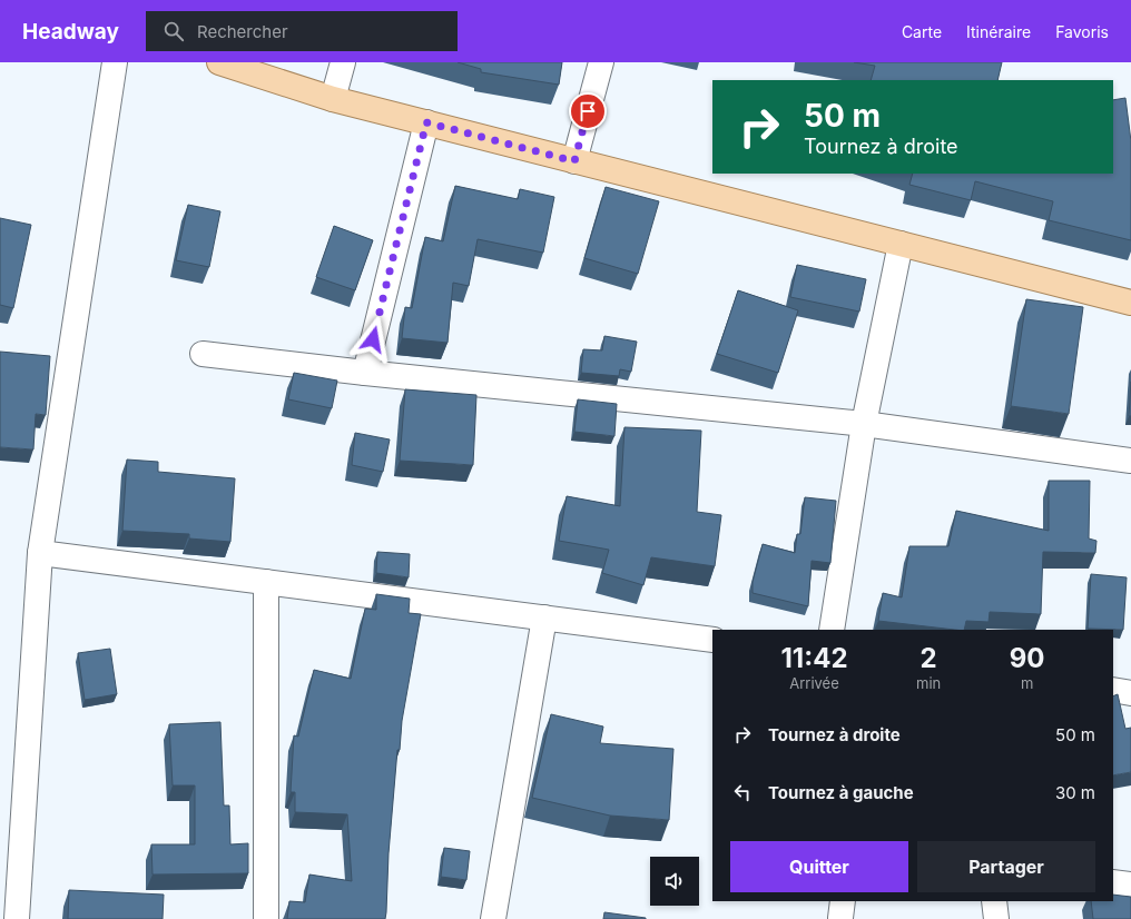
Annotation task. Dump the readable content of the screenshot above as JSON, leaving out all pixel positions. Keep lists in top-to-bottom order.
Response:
{
  "page": {
    "header": "Headway",
    "search": "Rechercher",
    "nav": ["Carte", "Itinéraire", "Favoris"],
    "turn": ["50 m", "Tournez à droite"],
    "eta": [
      "11:42",
      "Arrivée",
      "2",
      "min",
      "90",
      "m"
    ],
    "list": [
      {
        "name": "Tournez à droite",
        "value": "50 m"
      },
      {
        "name": "Tournez à gauche",
        "value": "30 m"
      }
    ],
    "buttons": ["Quitter", "Partager"]
  }
}
